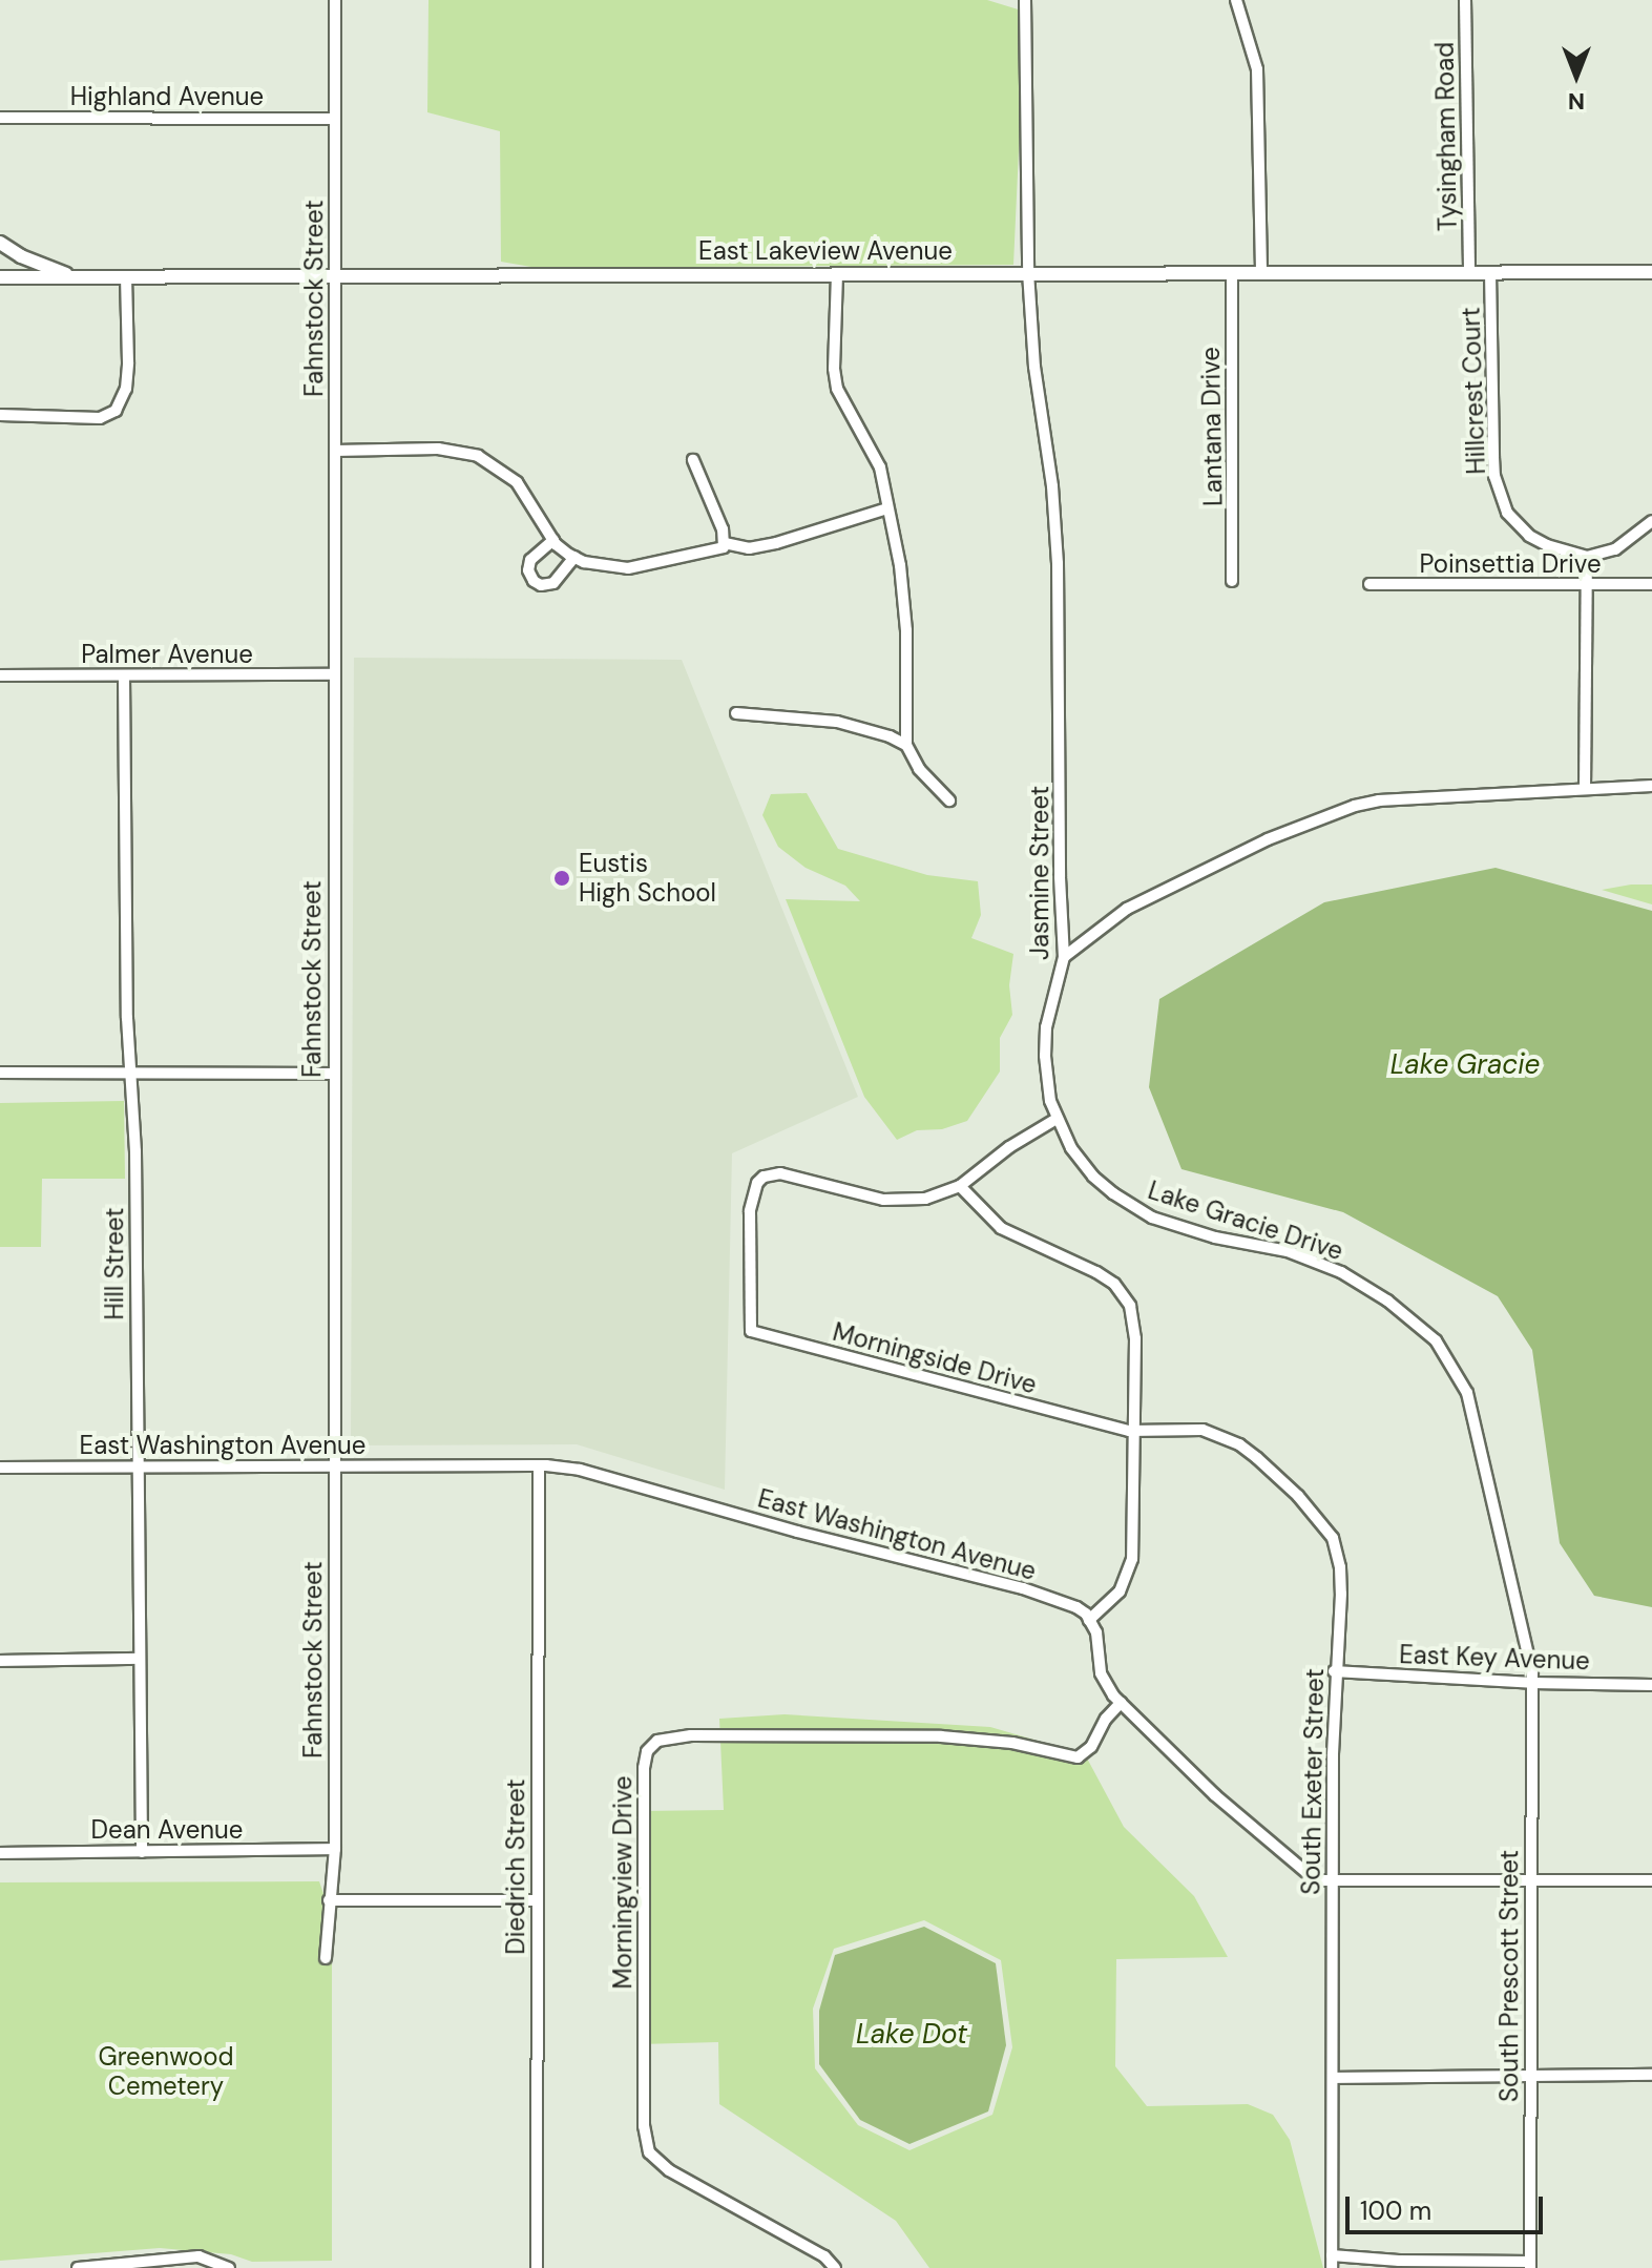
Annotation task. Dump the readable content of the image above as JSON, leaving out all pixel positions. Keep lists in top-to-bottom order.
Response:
{
  "streets": {
    "street": [
      "Highland Avenue",
      "Tysingham Road",
      "East Lakeview Avenue",
      "Fahnstock Street",
      "Hillcrest Court",
      "Lantana Drive",
      "Poinsettia Drive",
      "Palmer Avenue",
      "Jasmine Street",
      "Lake Gracie Drive",
      "Hill Street",
      "Morningside Drive",
      "East Washington Avenue",
      "East Key Avenue",
      "South Exeter Street",
      "Dean Avenue",
      "Diedrich Street",
      "Morningview Drive",
      "South Prescott Street"
    ]
  },
  "crossings": [
    ["Highland Avenue", "Fahnstock Street"],
    ["Tysingham Road", "East Lakeview Avenue"],
    ["East Lakeview Avenue", "Fahnstock Street"],
    ["East Lakeview Avenue", "Hillcrest Court"],
    ["East Lakeview Avenue", "Lantana Drive"],
    ["East Lakeview Avenue", "Jasmine Street"],
    ["Fahnstock Street", "Palmer Avenue"],
    ["Fahnstock Street", "East Washington Avenue"],
    ["Fahnstock Street", "Dean Avenue"],
    ["Palmer Avenue", "Hill Street"],
    ["Jasmine Street", "Lake Gracie Drive"],
    ["Lake Gracie Drive", "East Key Avenue"],
    ["Lake Gracie Drive", "South Prescott Street"],
    ["Hill Street", "East Washington Avenue"],
    ["Hill Street", "Dean Avenue"],
    ["Morningside Drive", "South Exeter Street"],
    ["East Washington Avenue", "Diedrich Street"],
    ["East Key Avenue", "South Exeter Street"],
    ["East Key Avenue", "South Prescott Street"]
  ],
  "water": ["Lake Gracie", "Lake Dot"],
  "parks": ["Greenwood Cemetery"],
  "places": ["Eustis High School"],
  "scale_bar": "100 m",
  "north": "bottom"
}
